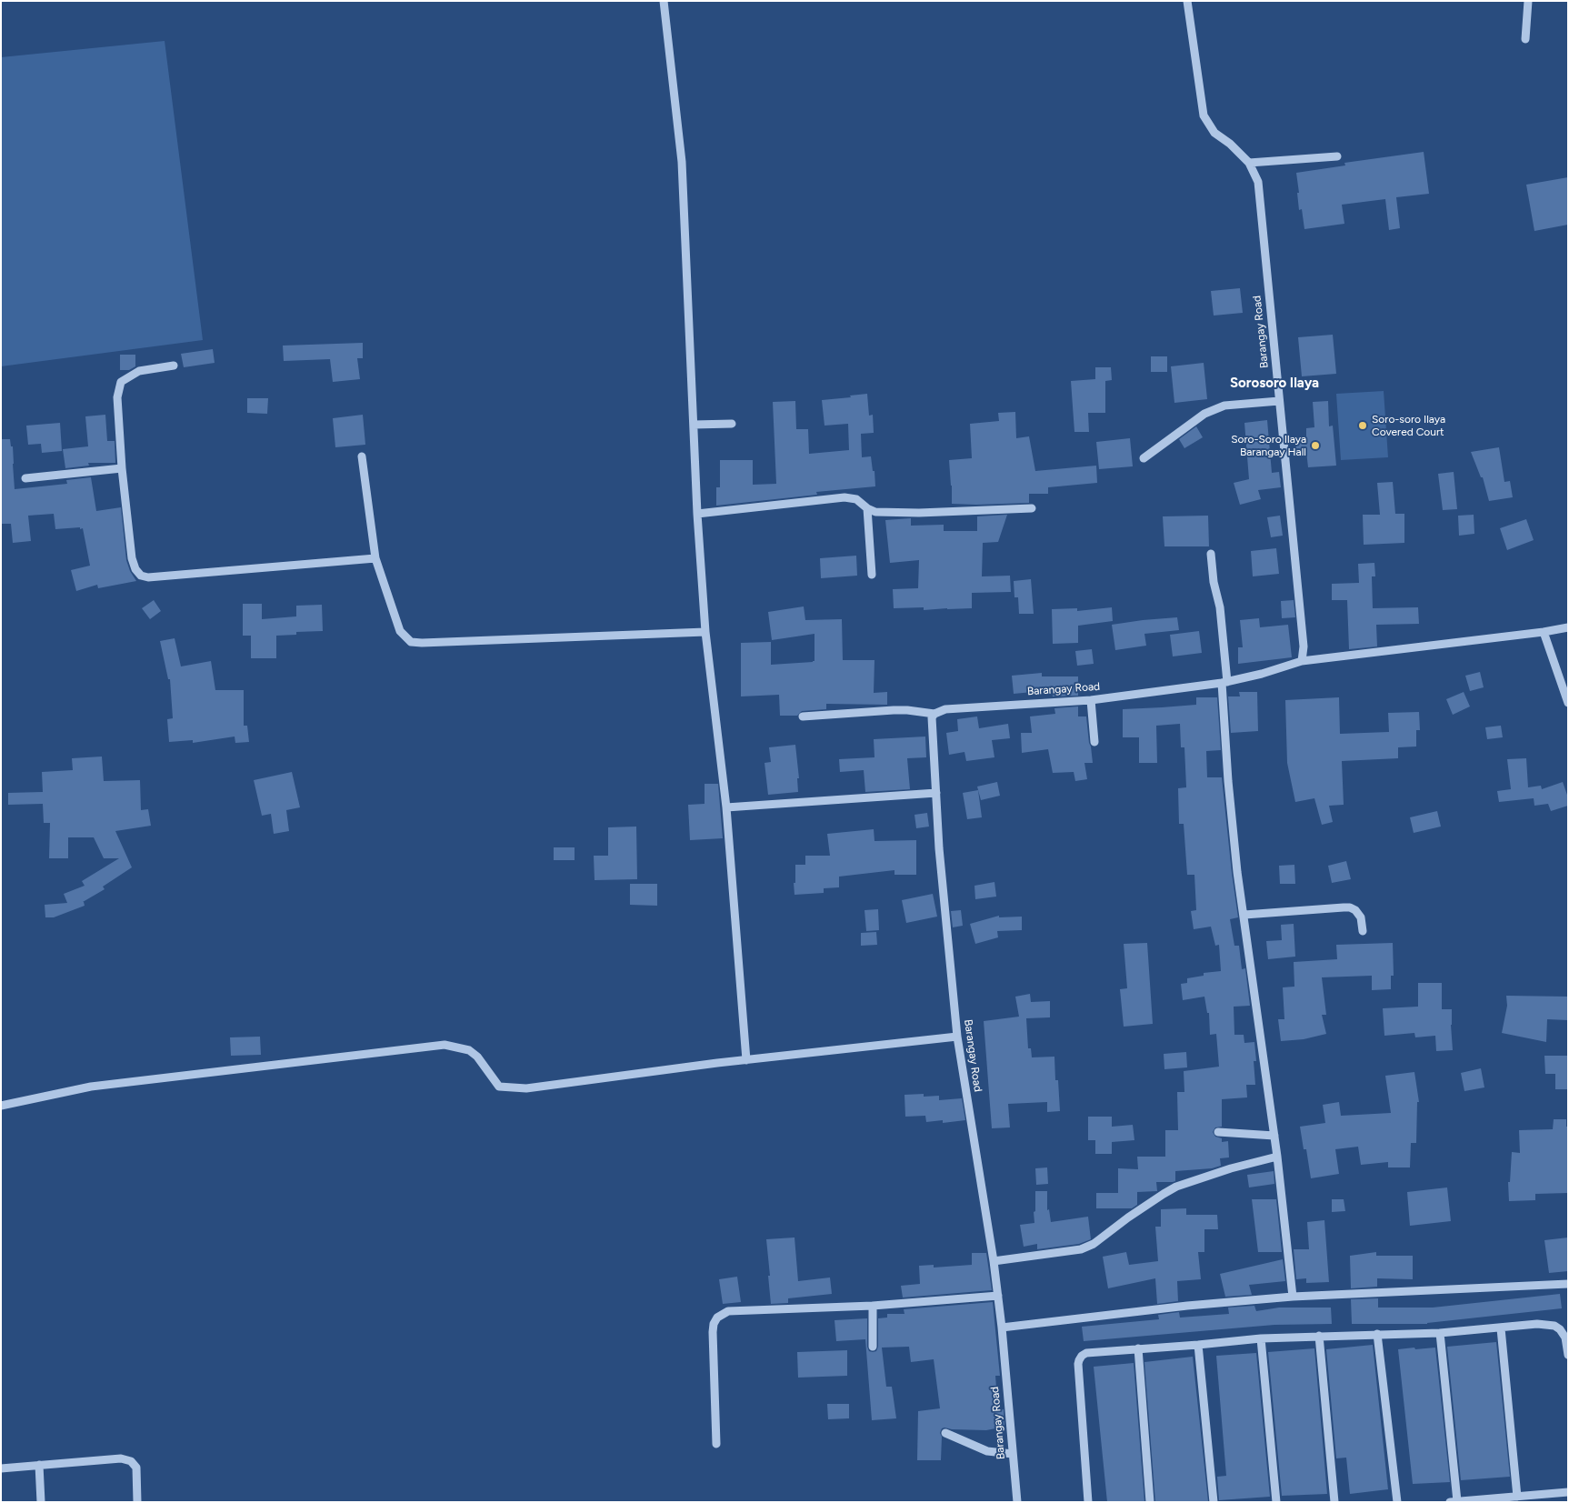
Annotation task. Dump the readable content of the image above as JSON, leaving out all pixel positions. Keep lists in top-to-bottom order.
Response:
{
  "streets": {
    "street": ["Barangay Road"]
  },
  "districts": ["Sorosoro Ilaya"],
  "places": ["Soro-soro Ilaya Covered Court", "Soro-Soro Ilaya Barangay Hall"]
}
